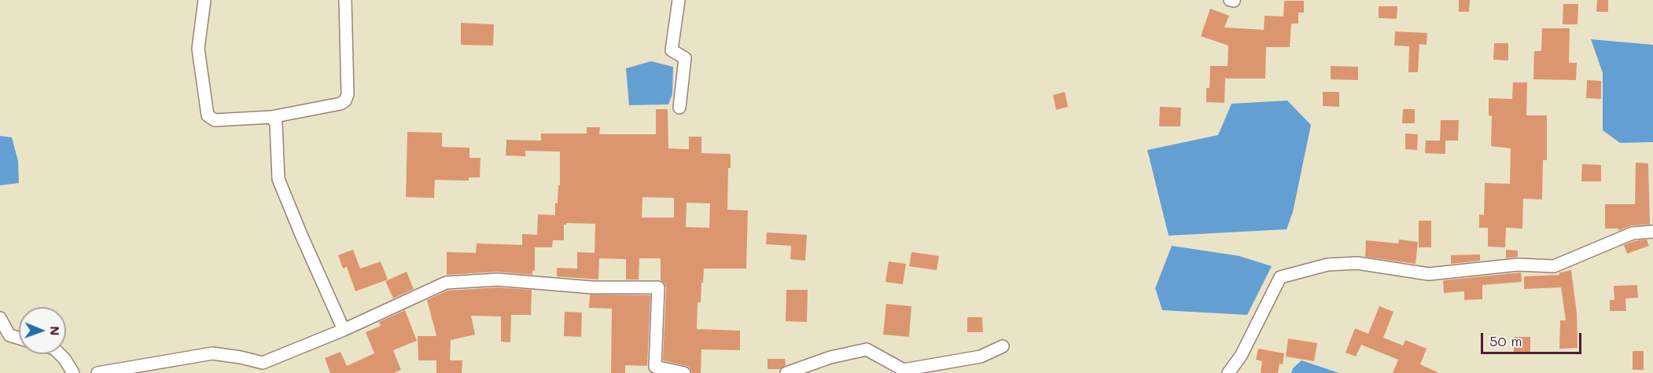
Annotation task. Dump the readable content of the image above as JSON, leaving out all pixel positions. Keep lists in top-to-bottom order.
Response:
{
  "scale_bar": "50 m",
  "north": "right"
}
